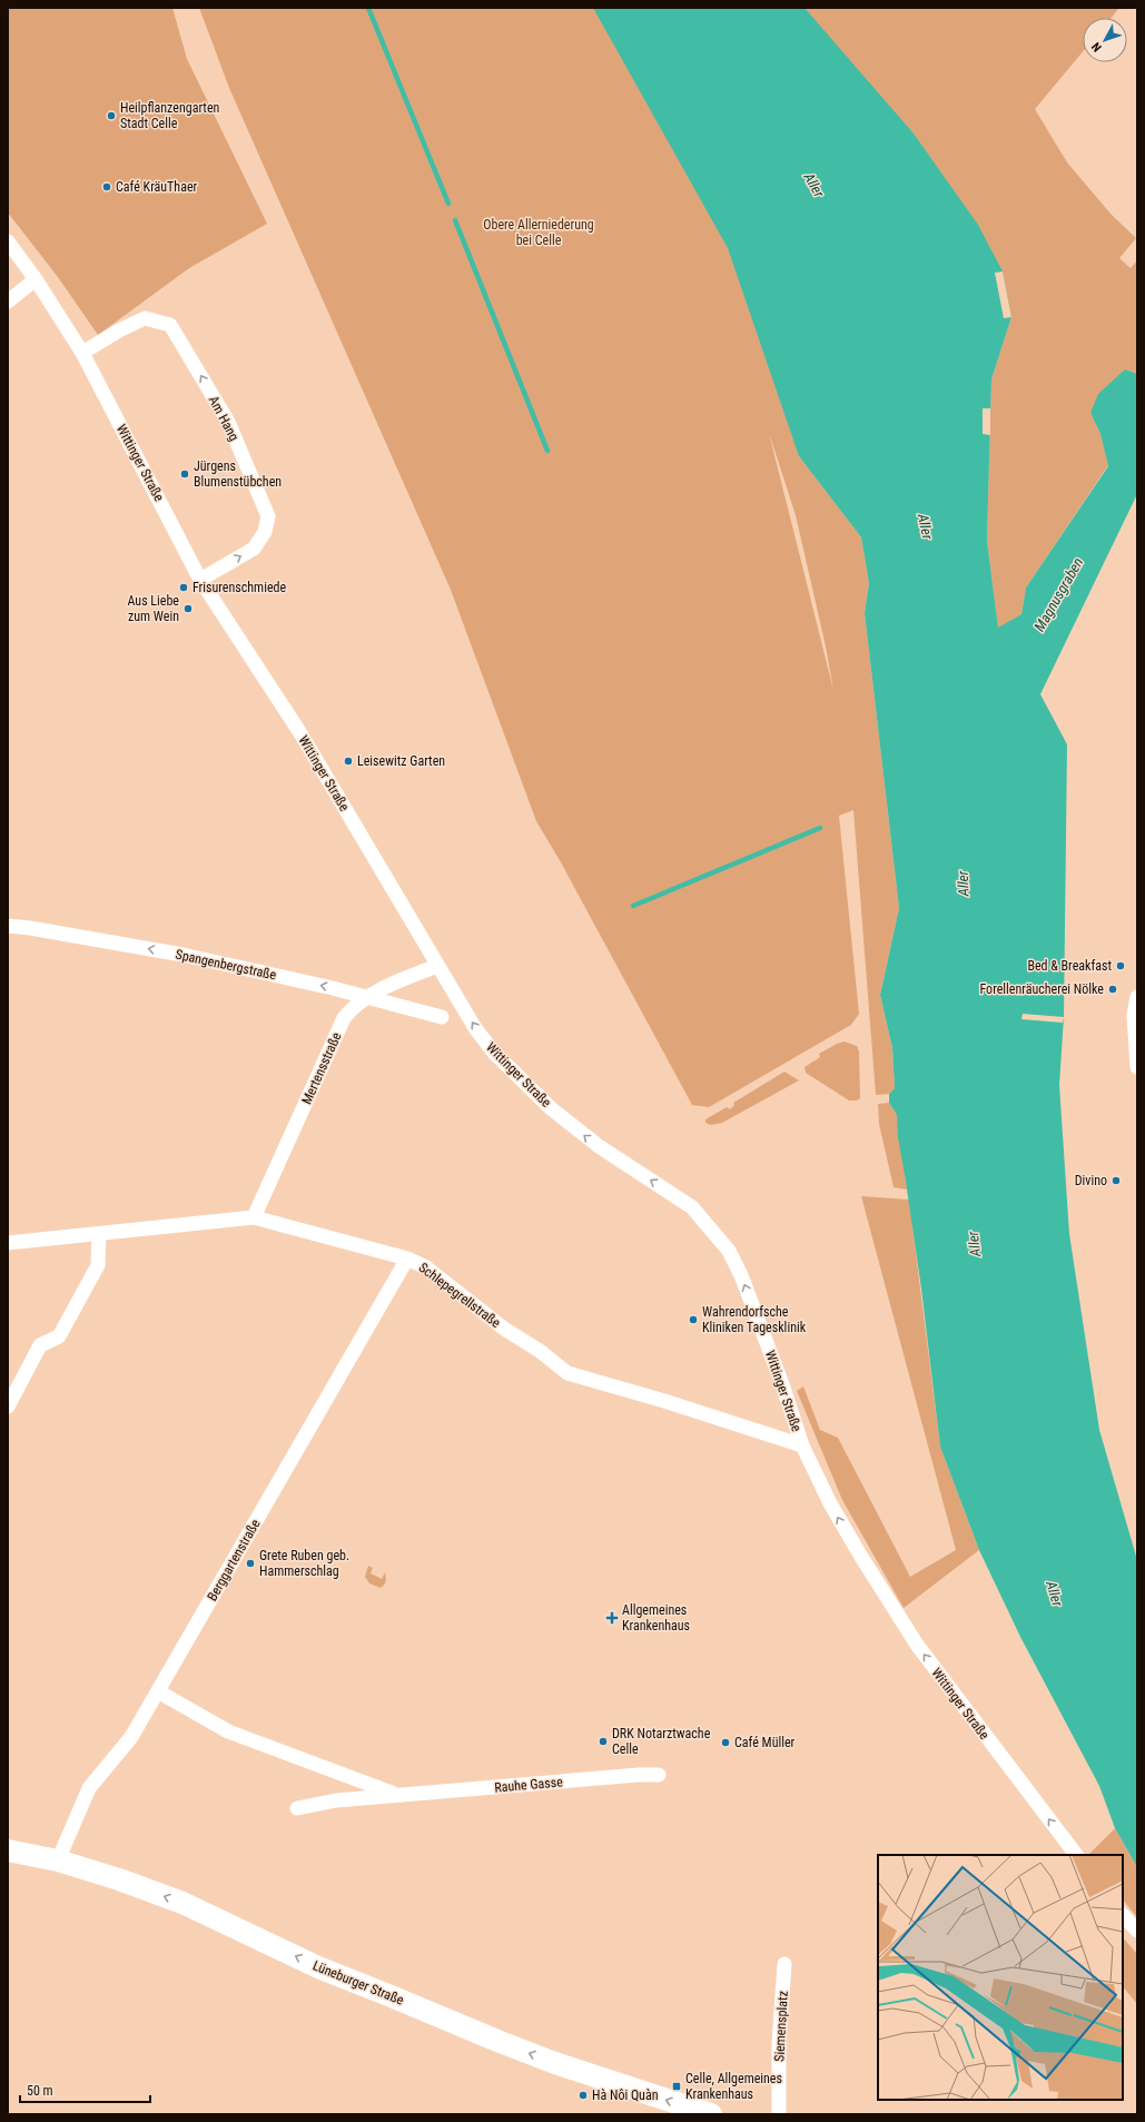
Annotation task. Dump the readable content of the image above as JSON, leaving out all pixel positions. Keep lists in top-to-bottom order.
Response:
{
  "streets": {
    "main road": ["Lüneburger Straße"],
    "street": [
      "Am Hang",
      "Wittinger Straße",
      "Spangenbergstraße",
      "Mertensstraße",
      "Schlepegrellstraße",
      "Berggartenstraße",
      "Rauhe Gasse",
      "Siemensplatz"
    ]
  },
  "crossings": [
    ["Am Hang", "Wittinger Straße"],
    ["Wittinger Straße", "Mertensstraße"],
    ["Wittinger Straße", "Schlepegrellstraße"],
    ["Spangenbergstraße", "Mertensstraße"],
    ["Mertensstraße", "Schlepegrellstraße"],
    ["Schlepegrellstraße", "Berggartenstraße"],
    ["Berggartenstraße", "Rauhe Gasse"],
    ["Berggartenstraße", "Lüneburger Straße"]
  ],
  "one_way": ["Wittinger Straße", "Spangenbergstraße", "Lüneburger Straße"],
  "water": ["Aller", "Magnusgraben"],
  "parks": ["Obere Allerniederung bei Celle"],
  "places": {
    "other": [
      "Heilpflanzengarten Stadt Celle",
      "Café KräuThaer",
      "Jürgens Blumenstübchen",
      "Frisurenschmiede",
      "Aus Liebe zum Wein",
      "Leisewitz Garten",
      "Bed & Breakfast",
      "Forellenräucherei Nölke",
      "Divino",
      "Wahrendorfsche Kliniken Tagesklinik",
      "Grete Ruben geb. Hammerschlag",
      "DRK Notarztwache Celle",
      "Café Müller",
      "Hà Nôi Quàn"
    ],
    "health": ["Allgemeines Krankenhaus"],
    "transit": ["Celle, Allgemeines Krankenhaus"]
  },
  "scale_bar": "50 m",
  "north": "bottom left"
}
